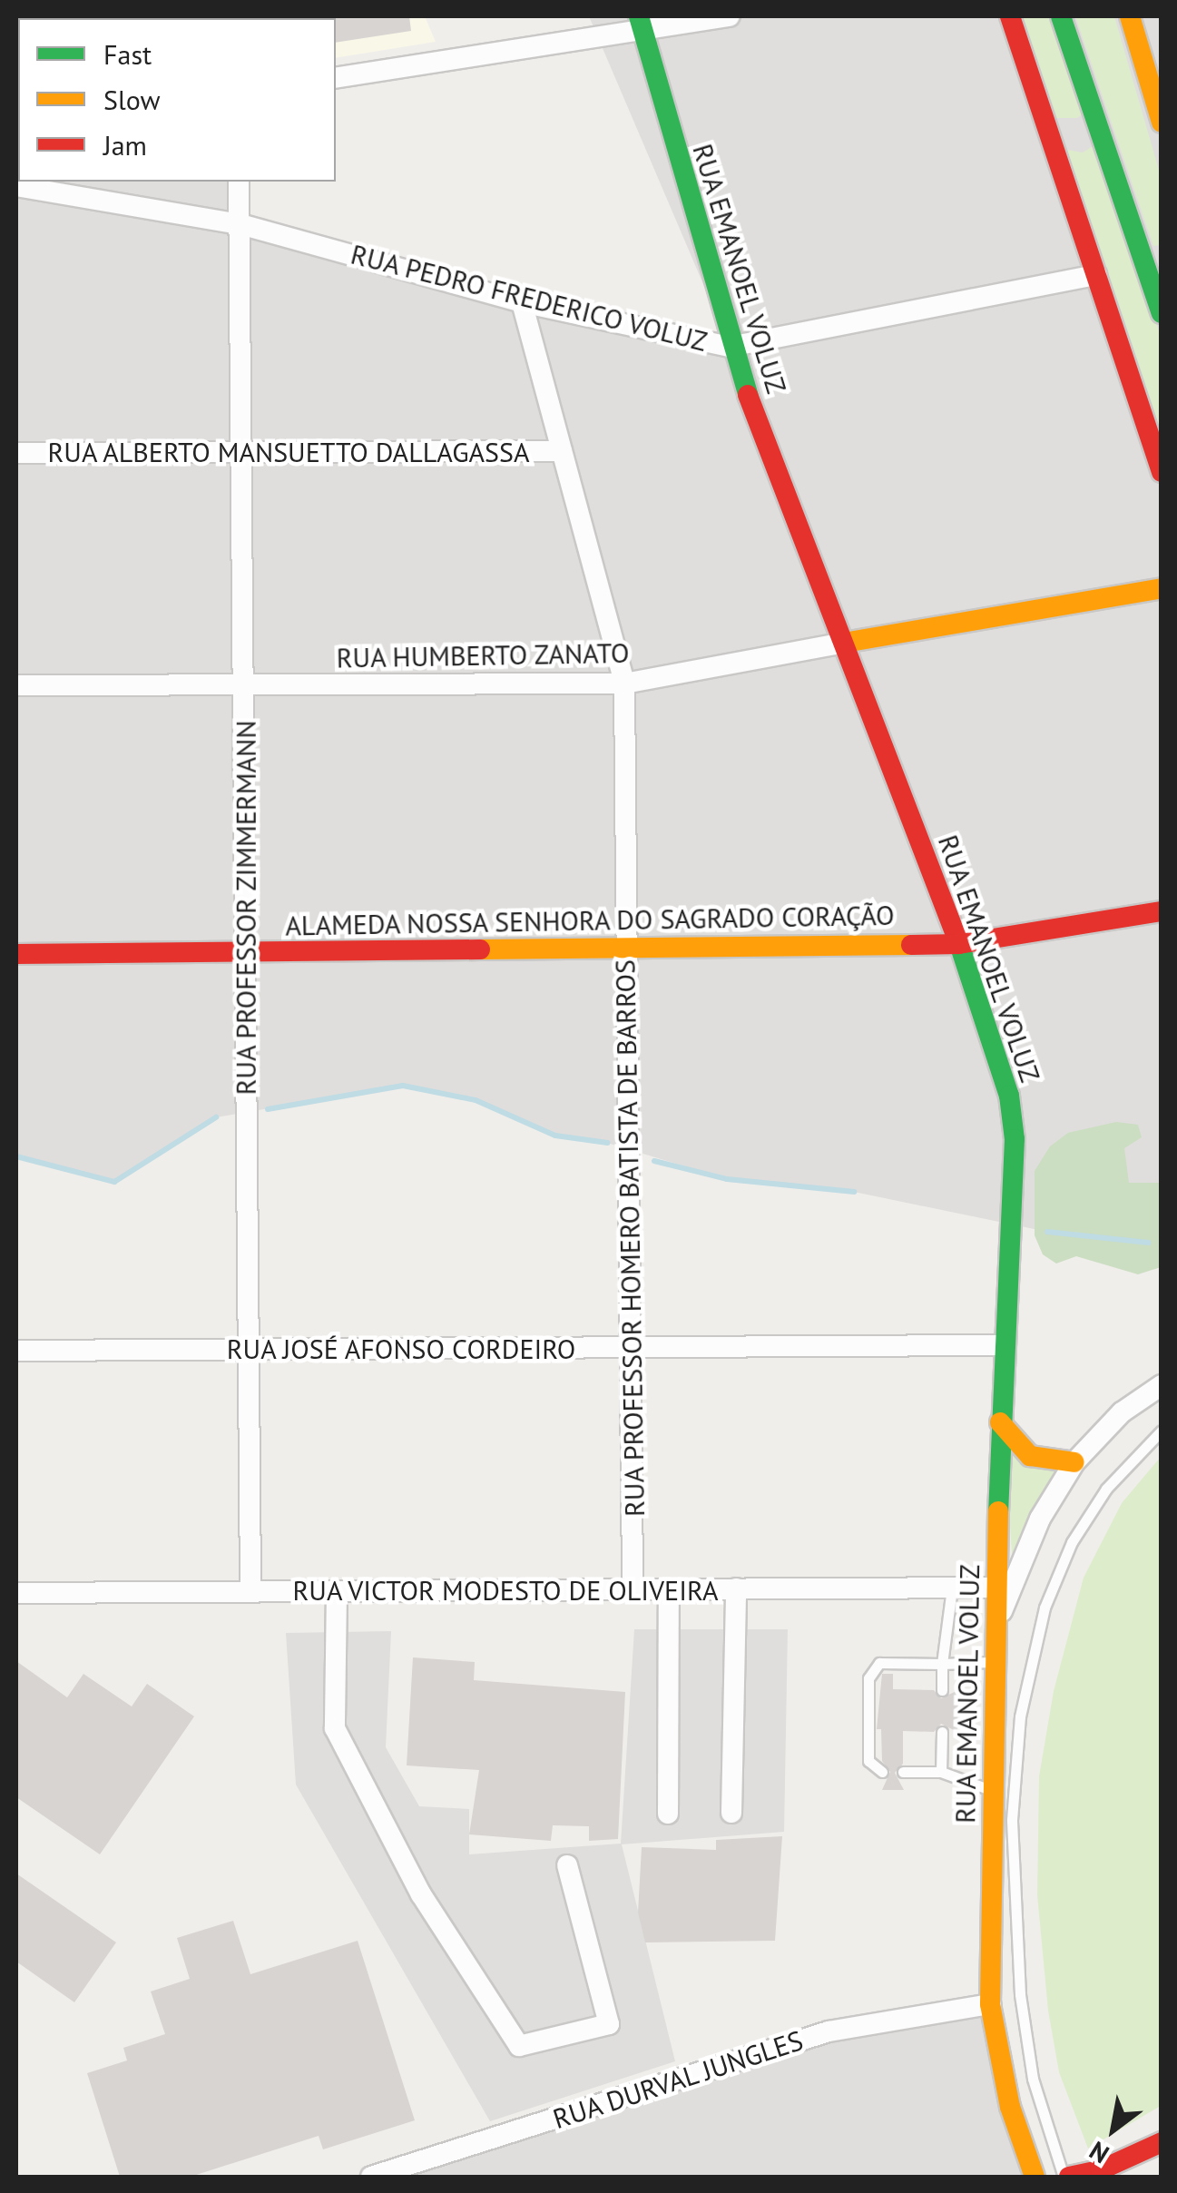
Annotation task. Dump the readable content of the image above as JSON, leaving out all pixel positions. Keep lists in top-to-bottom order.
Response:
{
  "streets": {
    "main road": ["RUA EMANOEL VOLUZ", "RUA HUMBERTO ZANATO", "ALAMEDA NOSSA SENHORA DO SAGRADO CORAÇÃO"],
    "street": [
      "RUA PEDRO FREDERICO VOLUZ",
      "RUA ALBERTO MANSUETTO DALLAGASSA",
      "RUA PROFESSOR ZIMMERMANN",
      "RUA PROFESSOR HOMERO BATISTA DE BARROS",
      "RUA JOSÉ AFONSO CORDEIRO",
      "RUA VICTOR MODESTO DE OLIVEIRA",
      "RUA DURVAL JUNGLES"
    ]
  },
  "crossings": [
    ["RUA EMANOEL VOLUZ", "RUA PEDRO FREDERICO VOLUZ"],
    ["RUA EMANOEL VOLUZ", "RUA HUMBERTO ZANATO"],
    ["RUA EMANOEL VOLUZ", "ALAMEDA NOSSA SENHORA DO SAGRADO CORAÇÃO"],
    ["RUA EMANOEL VOLUZ", "RUA JOSÉ AFONSO CORDEIRO"],
    ["RUA EMANOEL VOLUZ", "RUA VICTOR MODESTO DE OLIVEIRA"],
    ["RUA EMANOEL VOLUZ", "RUA DURVAL JUNGLES"],
    ["RUA PEDRO FREDERICO VOLUZ", "RUA PROFESSOR ZIMMERMANN"],
    ["RUA PEDRO FREDERICO VOLUZ", "RUA PROFESSOR HOMERO BATISTA DE BARROS"],
    ["RUA ALBERTO MANSUETTO DALLAGASSA", "RUA PROFESSOR ZIMMERMANN"],
    ["RUA ALBERTO MANSUETTO DALLAGASSA", "RUA PROFESSOR HOMERO BATISTA DE BARROS"],
    ["RUA HUMBERTO ZANATO", "RUA PROFESSOR ZIMMERMANN"],
    ["RUA HUMBERTO ZANATO", "RUA PROFESSOR HOMERO BATISTA DE BARROS"],
    ["RUA PROFESSOR ZIMMERMANN", "ALAMEDA NOSSA SENHORA DO SAGRADO CORAÇÃO"],
    ["RUA PROFESSOR ZIMMERMANN", "RUA JOSÉ AFONSO CORDEIRO"],
    ["RUA PROFESSOR ZIMMERMANN", "RUA VICTOR MODESTO DE OLIVEIRA"],
    ["ALAMEDA NOSSA SENHORA DO SAGRADO CORAÇÃO", "RUA PROFESSOR HOMERO BATISTA DE BARROS"],
    ["RUA PROFESSOR HOMERO BATISTA DE BARROS", "RUA JOSÉ AFONSO CORDEIRO"],
    ["RUA PROFESSOR HOMERO BATISTA DE BARROS", "RUA VICTOR MODESTO DE OLIVEIRA"]
  ],
  "legend": ["Fast", "Slow", "Jam"],
  "north": "bottom left"
}
